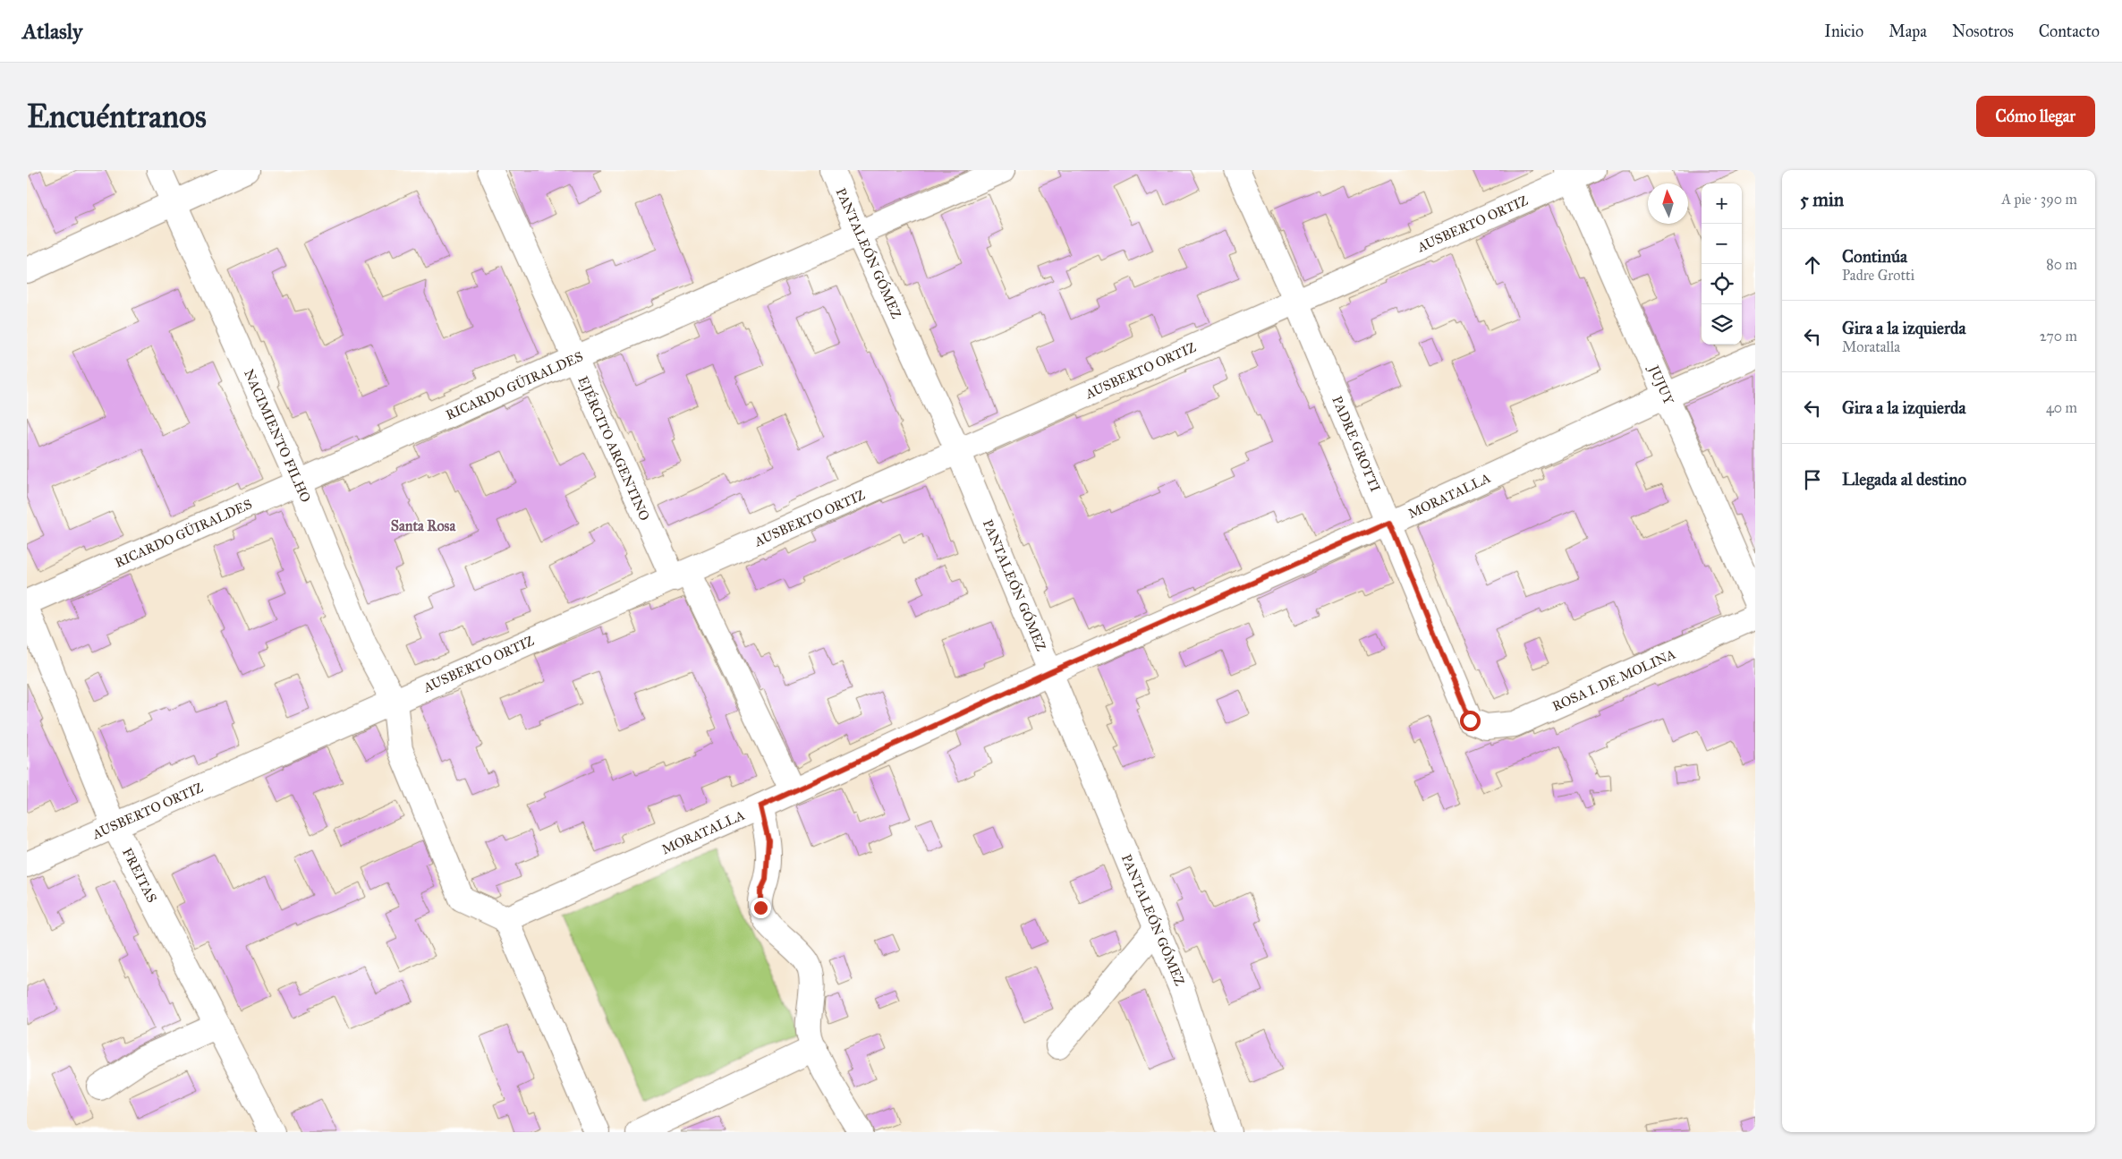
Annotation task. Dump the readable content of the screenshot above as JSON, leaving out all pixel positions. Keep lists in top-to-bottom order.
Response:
{
  "streets": {
    "street": [
      "AUSBERTO ORTIZ",
      "PANTALEÓN GÓMEZ",
      "JUJUY",
      "RICARDO GÜIRALDES",
      "NACIMIENTO FILHO",
      "PADRE GROTTI",
      "EJÉRCITO ARGENTINO",
      "MORATALLA",
      "ROSA I. DE MOLINA",
      "FREITAS"
    ]
  },
  "crossings": [
    ["AUSBERTO ORTIZ", "PANTALEÓN GÓMEZ"],
    ["AUSBERTO ORTIZ", "JUJUY"],
    ["AUSBERTO ORTIZ", "NACIMIENTO FILHO"],
    ["AUSBERTO ORTIZ", "PADRE GROTTI"],
    ["AUSBERTO ORTIZ", "EJÉRCITO ARGENTINO"],
    ["AUSBERTO ORTIZ", "FREITAS"],
    ["PANTALEÓN GÓMEZ", "RICARDO GÜIRALDES"],
    ["PANTALEÓN GÓMEZ", "MORATALLA"],
    ["JUJUY", "MORATALLA"],
    ["RICARDO GÜIRALDES", "NACIMIENTO FILHO"],
    ["RICARDO GÜIRALDES", "EJÉRCITO ARGENTINO"],
    ["PADRE GROTTI", "MORATALLA"],
    ["PADRE GROTTI", "ROSA I. DE MOLINA"],
    ["EJÉRCITO ARGENTINO", "MORATALLA"]
  ],
  "districts": ["Santa Rosa"],
  "north": "top",
  "page": {
    "header": "Atlasly",
    "nav": [
      "Inicio",
      "Mapa",
      "Nosotros",
      "Contacto"
    ],
    "buttons": "Cómo llegar",
    "title": "Encuéntranos",
    "heading": ["5 min", "A pie · 390 m"],
    "map_buttons": ["+", "−"],
    "list": [
      ["Continúa", "Padre Grotti", "80 m"],
      ["Gira a la izquierda", "Moratalla", "270 m"],
      ["Gira a la izquierda", "40 m"],
      "Llegada al destino"
    ]
  }
}
